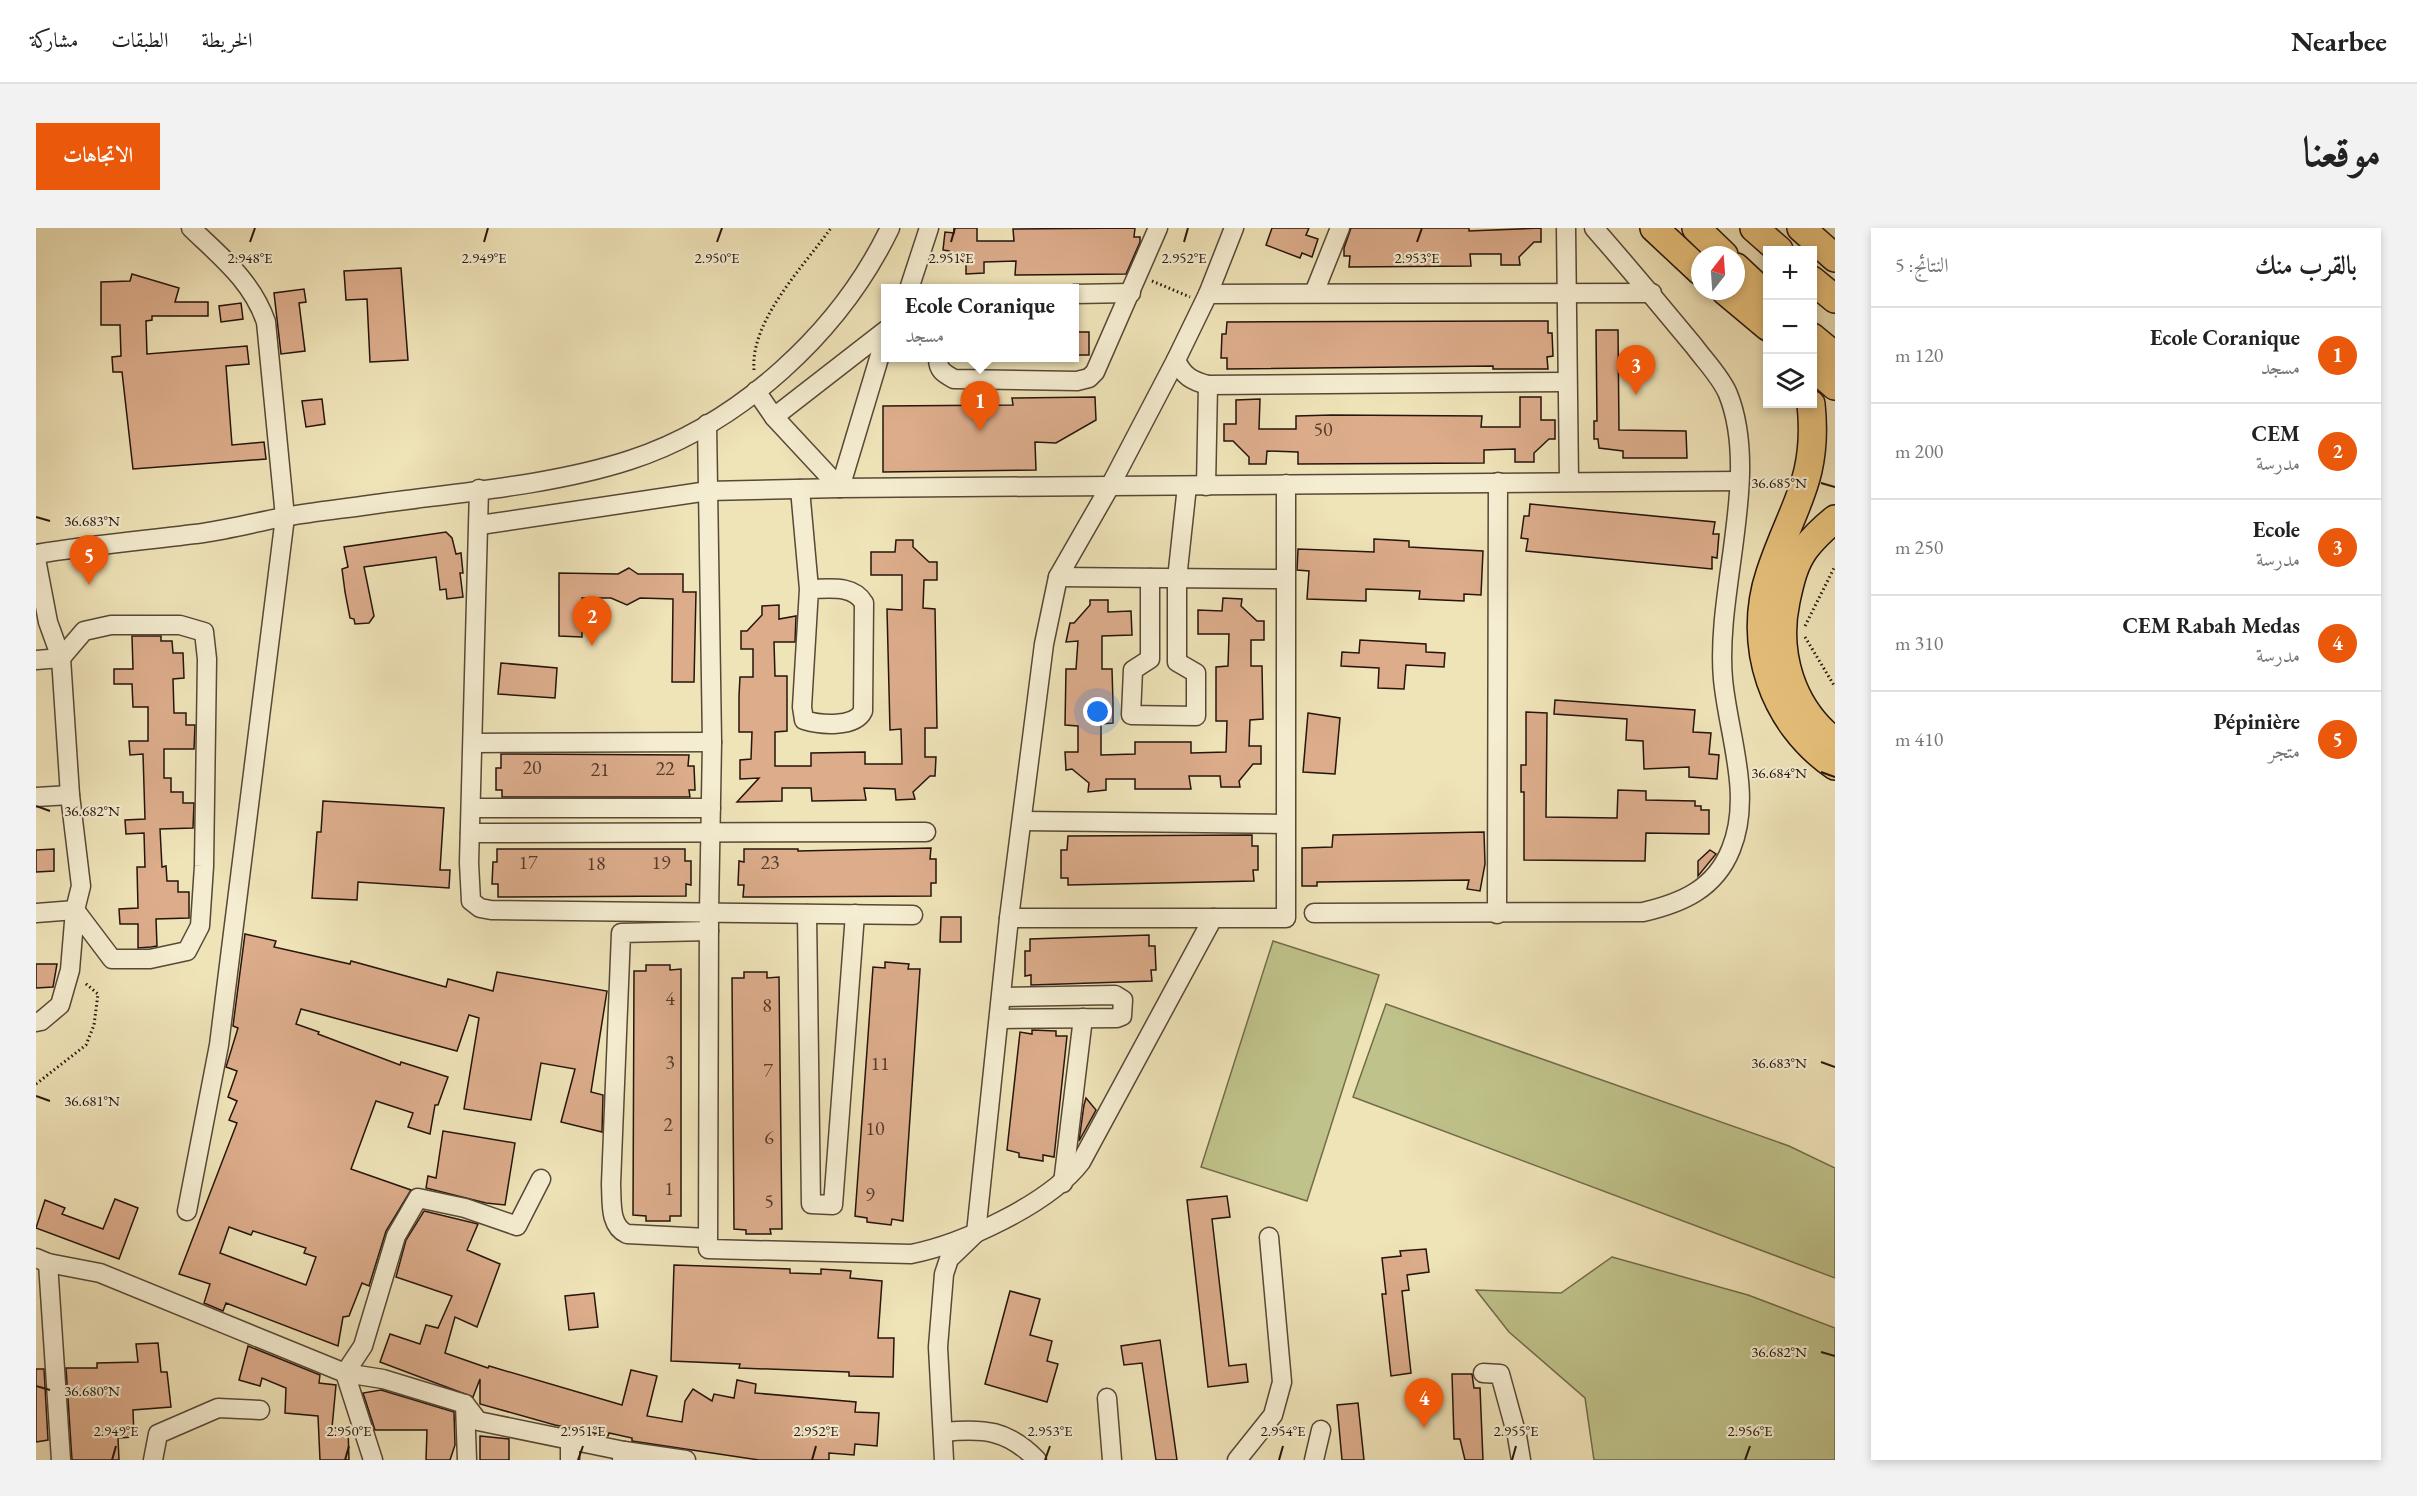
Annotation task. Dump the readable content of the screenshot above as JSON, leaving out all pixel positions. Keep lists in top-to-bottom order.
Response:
{
  "house_numbers": [
    "50",
    "20",
    "22",
    "21",
    "17",
    "19",
    "23",
    "18",
    "4",
    "8",
    "3",
    "11",
    "7",
    "2",
    "10",
    "6",
    "1",
    "9",
    "5"
  ],
  "north": "top",
  "page": {
    "header": "Nearbee",
    "nav": ["الخريطة", "الطبقات", "مشاركة"],
    "title": "موقعنا",
    "buttons": "الاتجاهات",
    "heading": ["بالقرب منك", "النتائج: 5"],
    "map_buttons": ["+", "−"],
    "popup": ["Ecole Coranique", "مسجد"],
    "list": [
      {
        "mark": "1",
        "name": "Ecole Coranique",
        "note": "مسجد",
        "value": "120 m"
      },
      {
        "mark": "2",
        "name": "CEM",
        "note": "مدرسة",
        "value": "200 m"
      },
      {
        "mark": "3",
        "name": "Ecole",
        "note": "مدرسة",
        "value": "250 m"
      },
      {
        "mark": "4",
        "name": "CEM Rabah Medas",
        "note": "مدرسة",
        "value": "310 m"
      },
      {
        "mark": "5",
        "name": "Pépinière",
        "note": "متجر",
        "value": "410 m"
      }
    ],
    "pins": [
      "3",
      "1",
      "5",
      "2",
      "4"
    ]
  },
  "coordinates": [
    "2.948°E",
    "2.949°E",
    "2.950°E",
    "2.951°E",
    "2.952°E",
    "2.953°E",
    "36.685°N",
    "36.683°N",
    "36.684°N",
    "36.682°N",
    "36.681°N",
    "36.680°N",
    "2.954°E",
    "2.955°E",
    "2.956°E"
  ]
}
